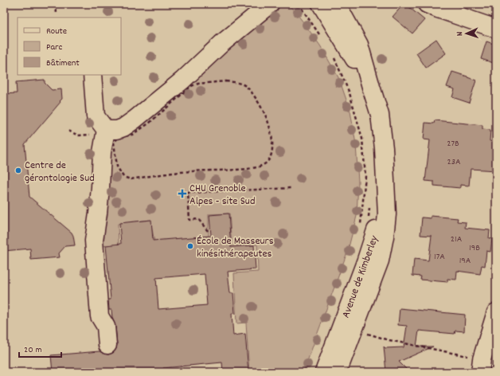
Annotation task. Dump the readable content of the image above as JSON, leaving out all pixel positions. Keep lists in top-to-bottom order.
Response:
{
  "streets": {
    "main road": ["Avenue de Kimberley"]
  },
  "places": {
    "other": ["Centre de gérontologie Sud", "École de Masseurs kinésithérapeutes"],
    "health": ["CHU Grenoble Alpes - site Sud"]
  },
  "house_numbers": [
    "27B",
    "23A",
    "21A",
    "19B",
    "17A",
    "19A"
  ],
  "legend": ["Route", "Parc", "Bâtiment"],
  "scale_bar": "20 m",
  "north": "left"
}
